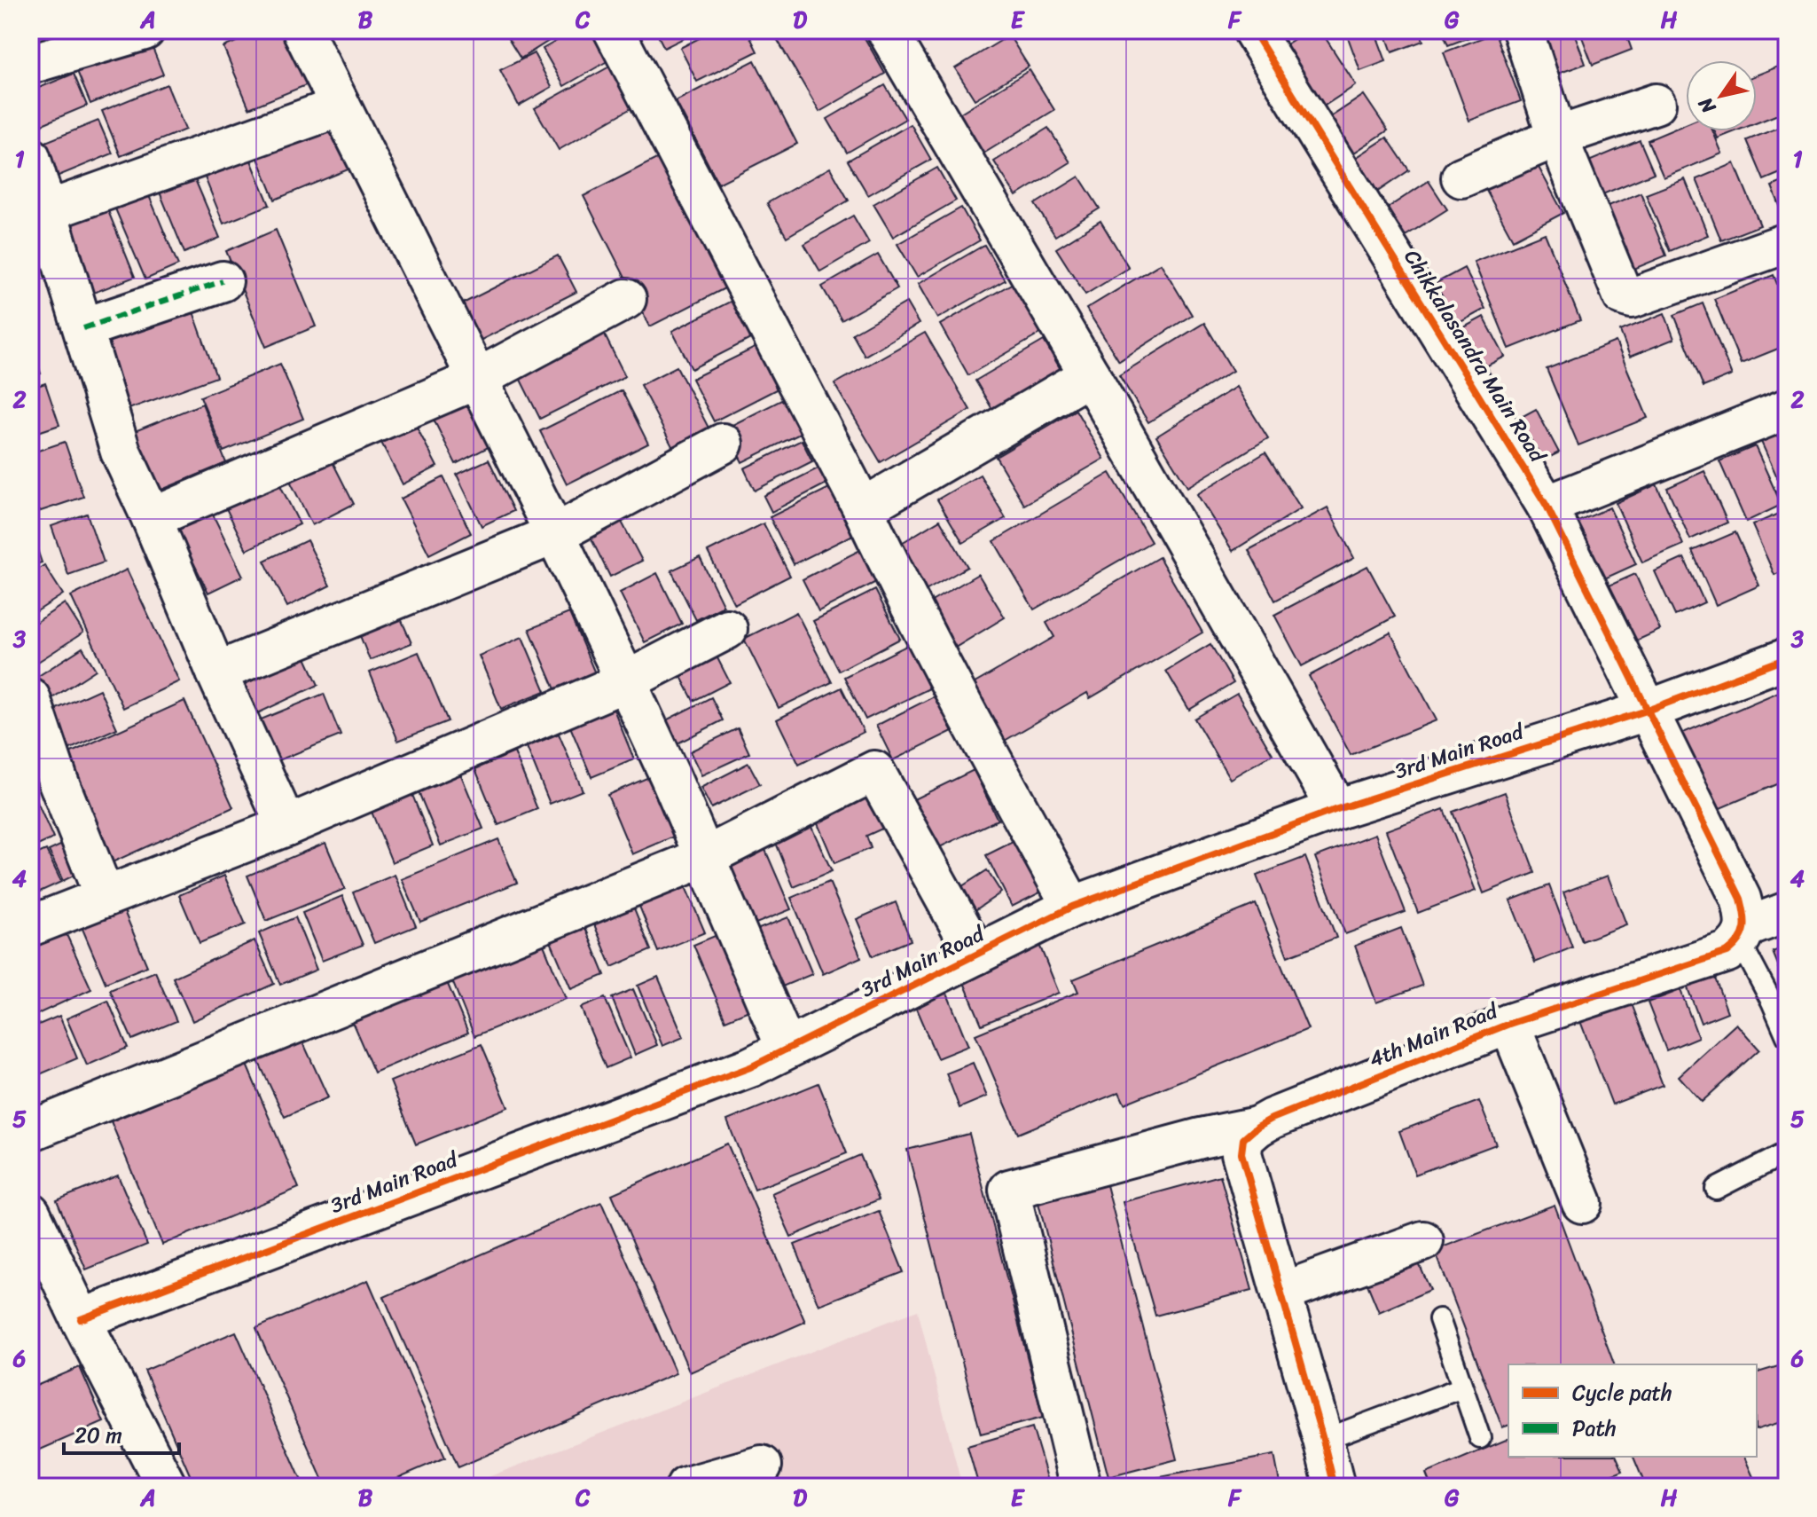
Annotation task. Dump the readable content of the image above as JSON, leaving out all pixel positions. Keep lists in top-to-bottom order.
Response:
{
  "streets": {
    "street": ["Chikkalasandra Main Road", "3rd Main Road", "4th Main Road"]
  },
  "crossings": [
    ["Chikkalasandra Main Road", "3rd Main Road"]
  ],
  "legend": ["Cycle path", "Path"],
  "scale_bar": "20 m",
  "north": "bottom left",
  "grid": {
    "columns": [
      "A",
      "B",
      "C",
      "D",
      "E",
      "F",
      "G",
      "H"
    ],
    "rows": [
      "1",
      "2",
      "3",
      "4",
      "5",
      "6"
    ]
  }
}
